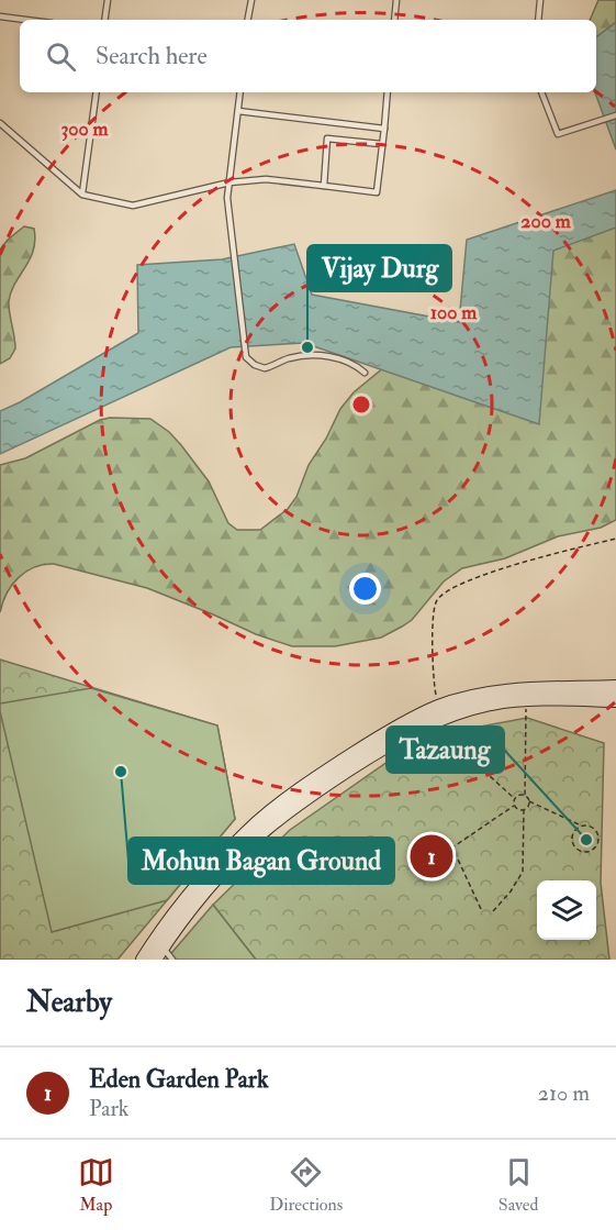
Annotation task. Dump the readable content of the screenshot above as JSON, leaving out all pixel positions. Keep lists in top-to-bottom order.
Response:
{
  "places": ["Vijay Durg", "Mohun Bagan Ground", "Tazaung"],
  "page": {
    "search": "Search here",
    "pins": "1",
    "heading": "Nearby",
    "list": [
      {
        "mark": "1",
        "name": "Eden Garden Park",
        "note": "Park",
        "value": "210 m"
      }
    ],
    "nav": ["Map", "Directions", "Saved"]
  },
  "rings": ["300 m", "200 m", "100 m"]
}
